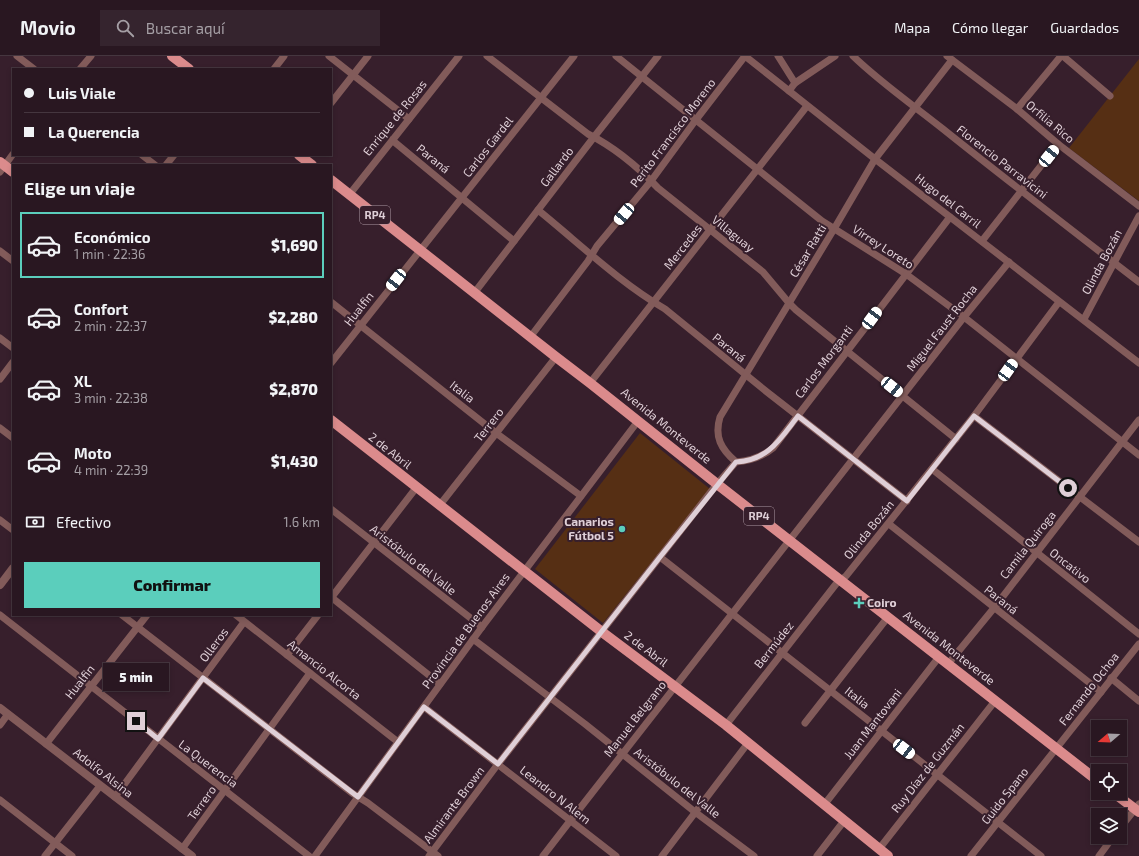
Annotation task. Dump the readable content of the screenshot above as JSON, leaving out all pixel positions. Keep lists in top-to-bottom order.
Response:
{
  "streets": {
    "main road": ["RP4", "Avenida Monteverde", "2 de Abril"],
    "street": [
      "Enrique de Rosas",
      "Orfilia Rico",
      "Perito Francisco Moreno",
      "Carlos Gardel",
      "Paraná",
      "Florencio Parravicini",
      "Gallardo",
      "Hugo del Carril",
      "Villaguay",
      "Mercedes",
      "Virrey Loreto",
      "César Ratti",
      "Olinda Bozán",
      "Hualfin",
      "Miguel Faust Rocha",
      "Carlos Morganti",
      "Italia",
      "Terrero",
      "Camila Quiroga",
      "Aristóbulo del Valle",
      "Oncativo",
      "Provincia de Buenos Aires",
      "Olleros",
      "Bermúdez",
      "Amancio Alcorta",
      "Fernando Ochoa",
      "Manuel Belgrano",
      "Juan Mantovani",
      "La Querencia",
      "Ruy Díaz de Guzmán",
      "Adolfo Alsina",
      "Leandro N Alem",
      "Guido Spano",
      "Almirante Brown"
    ]
  },
  "crossings": [
    ["Enrique de Rosas", "Paraná"],
    ["Enrique de Rosas", "Avenida Monteverde"],
    ["Orfilia Rico", "César Ratti"],
    ["Perito Francisco Moreno", "Paraná"],
    ["Perito Francisco Moreno", "Hugo del Carril"],
    ["Perito Francisco Moreno", "Villaguay"],
    ["Perito Francisco Moreno", "Virrey Loreto"],
    ["Perito Francisco Moreno", "Avenida Monteverde"],
    ["Carlos Gardel", "Paraná"],
    ["Carlos Gardel", "Villaguay"],
    ["Carlos Gardel", "Hualfin"],
    ["Carlos Gardel", "Avenida Monteverde"],
    ["Paraná", "Gallardo"],
    ["Paraná", "Mercedes"],
    ["Paraná", "César Ratti"],
    ["Paraná", "Olinda Bozán"],
    ["Paraná", "Miguel Faust Rocha"],
    ["Paraná", "Carlos Morganti"],
    ["Paraná", "Camila Quiroga"],
    ["Paraná", "Fernando Ochoa"],
    ["Florencio Parravicini", "César Ratti"],
    ["Florencio Parravicini", "Olinda Bozán"],
    ["Gallardo", "Villaguay"],
    ["Gallardo", "Virrey Loreto"],
    ["Gallardo", "Avenida Monteverde"],
    ["Hugo del Carril", "Mercedes"],
    ["Hugo del Carril", "César Ratti"],
    ["Hugo del Carril", "Olinda Bozán"],
    ["Hugo del Carril", "Miguel Faust Rocha"],
    ["Hugo del Carril", "Carlos Morganti"],
    ["Villaguay", "Mercedes"],
    ["Villaguay", "César Ratti"],
    ["Villaguay", "Olinda Bozán"],
    ["Villaguay", "Miguel Faust Rocha"],
    ["Villaguay", "Carlos Morganti"],
    ["Mercedes", "Virrey Loreto"],
    ["Mercedes", "Avenida Monteverde"],
    ["Virrey Loreto", "César Ratti"],
    ["Virrey Loreto", "Olinda Bozán"],
    ["Virrey Loreto", "Miguel Faust Rocha"],
    ["Virrey Loreto", "Carlos Morganti"],
    ["Virrey Loreto", "Camila Quiroga"],
    ["César Ratti", "Carlos Morganti"],
    ["Olinda Bozán", "Avenida Monteverde"],
    ["Olinda Bozán", "Oncativo"],
    ["Olinda Bozán", "Bermúdez"],
    ["Hualfin", "Italia"],
    ["Hualfin", "Avenida Monteverde"],
    ["Hualfin", "La Querencia"],
    ["Hualfin", "Adolfo Alsina"],
    ["Miguel Faust Rocha", "Avenida Monteverde"],
    ["Miguel Faust Rocha", "Manuel Belgrano"],
    ["Italia", "Terrero"],
    ["Italia", "Provincia de Buenos Aires"],
    ["Italia", "Bermúdez"],
    ["Italia", "Manuel Belgrano"],
    ["Italia", "Juan Mantovani"],
    ["Italia", "Ruy Díaz de Guzmán"],
    ["Italia", "Guido Spano"],
    ["Italia", "Almirante Brown"],
    ["Terrero", "Avenida Monteverde"],
    ["Terrero", "2 de Abril"],
    ["Terrero", "Amancio Alcorta"],
    ["Terrero", "La Querencia"],
    ["Terrero", "Adolfo Alsina"],
    ["Avenida Monteverde", "Camila Quiroga"],
    ["Avenida Monteverde", "Provincia de Buenos Aires"],
    ["Avenida Monteverde", "Bermúdez"],
    ["Avenida Monteverde", "Fernando Ochoa"],
    ["Avenida Monteverde", "Manuel Belgrano"],
    ["Avenida Monteverde", "Juan Mantovani"],
    ["Avenida Monteverde", "Ruy Díaz de Guzmán"],
    ["Avenida Monteverde", "Guido Spano"],
    ["Avenida Monteverde", "Almirante Brown"],
    ["2 de Abril", "Provincia de Buenos Aires"],
    ["2 de Abril", "Bermúdez"],
    ["2 de Abril", "Manuel Belgrano"],
    ["2 de Abril", "Juan Mantovani"],
    ["2 de Abril", "Ruy Díaz de Guzmán"],
    ["2 de Abril", "Almirante Brown"],
    ["Camila Quiroga", "Oncativo"],
    ["Aristóbulo del Valle", "Provincia de Buenos Aires"],
    ["Aristóbulo del Valle", "Manuel Belgrano"],
    ["Aristóbulo del Valle", "Almirante Brown"],
    ["Provincia de Buenos Aires", "Amancio Alcorta"],
    ["Provincia de Buenos Aires", "La Querencia"],
    ["Provincia de Buenos Aires", "Leandro N Alem"],
    ["Olleros", "Amancio Alcorta"],
    ["Olleros", "La Querencia"],
    ["Olleros", "Adolfo Alsina"],
    ["Fernando Ochoa", "Guido Spano"],
    ["Manuel Belgrano", "Leandro N Alem"],
    ["Leandro N Alem", "Almirante Brown"]
  ],
  "places": {
    "other": ["Canarios Fútbol 5"],
    "health": ["Coiro"]
  },
  "north": "left",
  "page": {
    "header": "Movio",
    "search": "Buscar aquí",
    "nav": ["Mapa", "Cómo llegar", "Guardados"],
    "banner": ["Luis Viale", "La Querencia"],
    "heading": "Elige un viaje",
    "list": [
      {
        "name": "Económico",
        "note": "1 min · 22:36",
        "value": "$1,690"
      },
      {
        "name": "Confort",
        "note": "2 min · 22:37",
        "value": "$2,280"
      },
      {
        "name": "XL",
        "note": "3 min · 22:38",
        "value": "$2,870"
      },
      {
        "name": "Moto",
        "note": "4 min · 22:39",
        "value": "$1,430"
      }
    ],
    "pay": ["Efectivo", "1.6 km"],
    "buttons": "Confirmar",
    "bubble": "5 min"
  }
}
